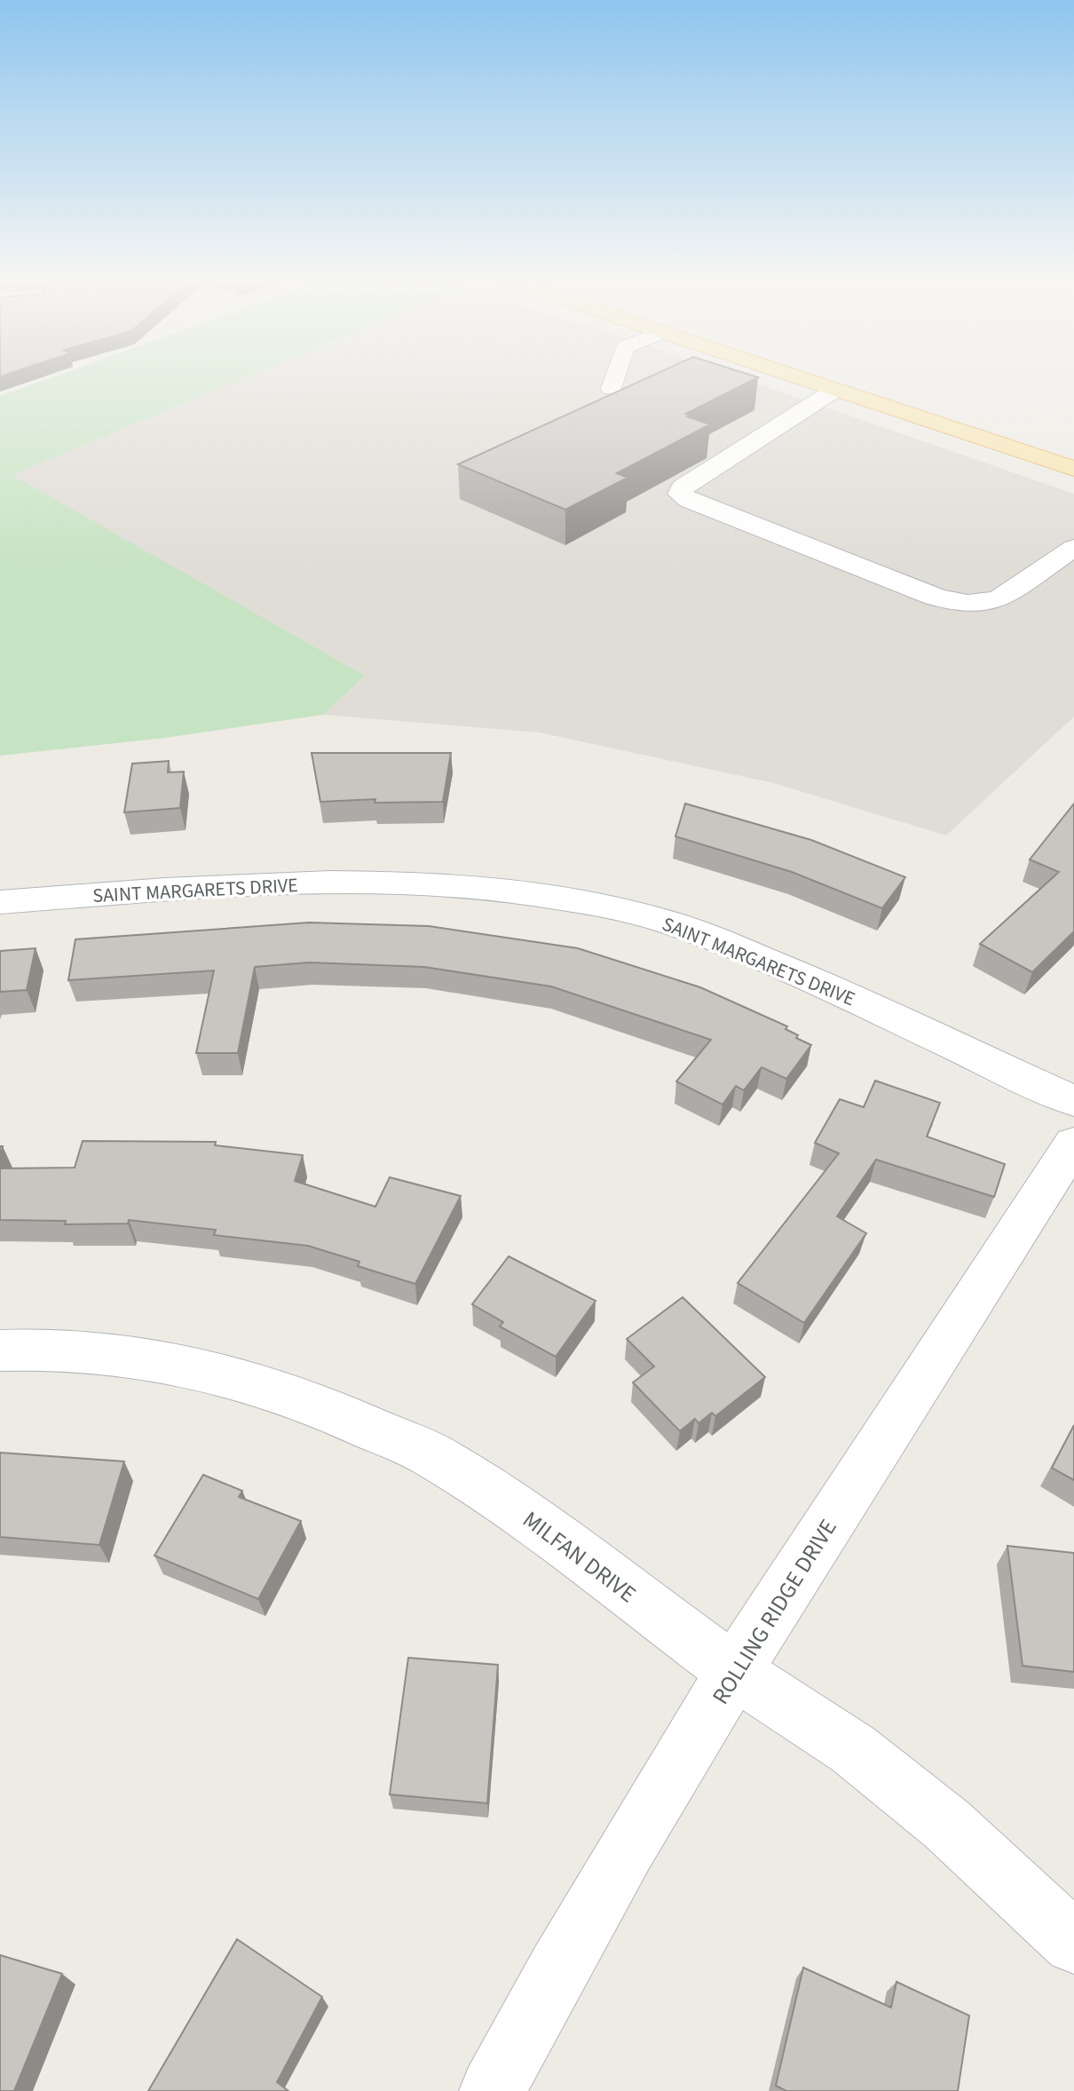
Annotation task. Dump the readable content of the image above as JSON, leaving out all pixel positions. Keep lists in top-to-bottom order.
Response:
{
  "streets": {
    "street": ["SAINT MARGARETS DRIVE", "MILFAN DRIVE", "ROLLING RIDGE DRIVE"]
  },
  "crossings": [
    ["MILFAN DRIVE", "ROLLING RIDGE DRIVE"]
  ]
}
